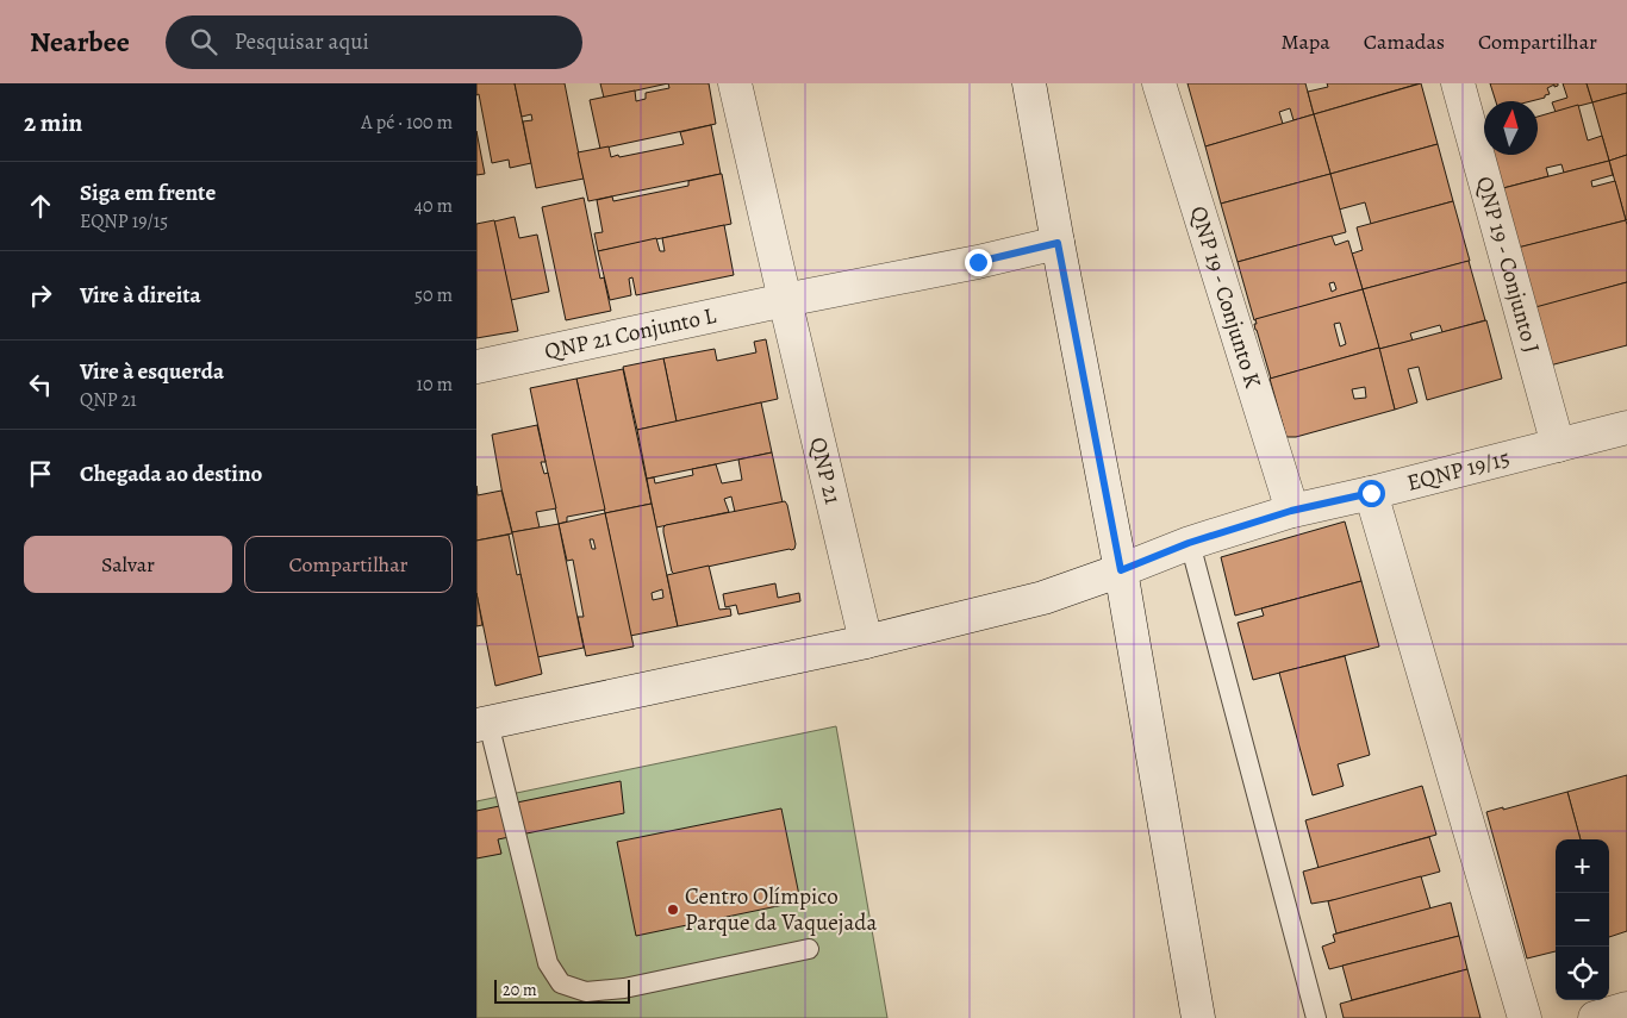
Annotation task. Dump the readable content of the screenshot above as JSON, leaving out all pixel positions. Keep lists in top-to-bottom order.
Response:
{
  "streets": {
    "street": [
      "QNP 19 - Conjunto J",
      "QNP 19 - Conjunto K",
      "QNP 21 Conjunto L",
      "QNP 21",
      "EQNP 19/15"
    ]
  },
  "crossings": [
    ["QNP 19 - Conjunto J", "EQNP 19/15"],
    ["QNP 19 - Conjunto K", "EQNP 19/15"],
    ["QNP 21 Conjunto L", "QNP 21"],
    ["QNP 21", "EQNP 19/15"]
  ],
  "places": ["Centro Olímpico Parque da Vaquejada"],
  "scale_bar": "20 m",
  "north": "top",
  "page": {
    "header": "Nearbee",
    "search": "Pesquisar aqui",
    "nav": ["Mapa", "Camadas", "Compartilhar"],
    "heading": ["2 min", "A pé · 100 m"],
    "list": [
      ["Siga em frente", "EQNP 19/15", "40 m"],
      ["Vire à direita", "50 m"],
      ["Vire à esquerda", "QNP 21", "10 m"],
      "Chegada ao destino"
    ],
    "buttons": ["Salvar", "Compartilhar"],
    "map_buttons": ["+", "−"],
    "scale": "20 m"
  }
}
